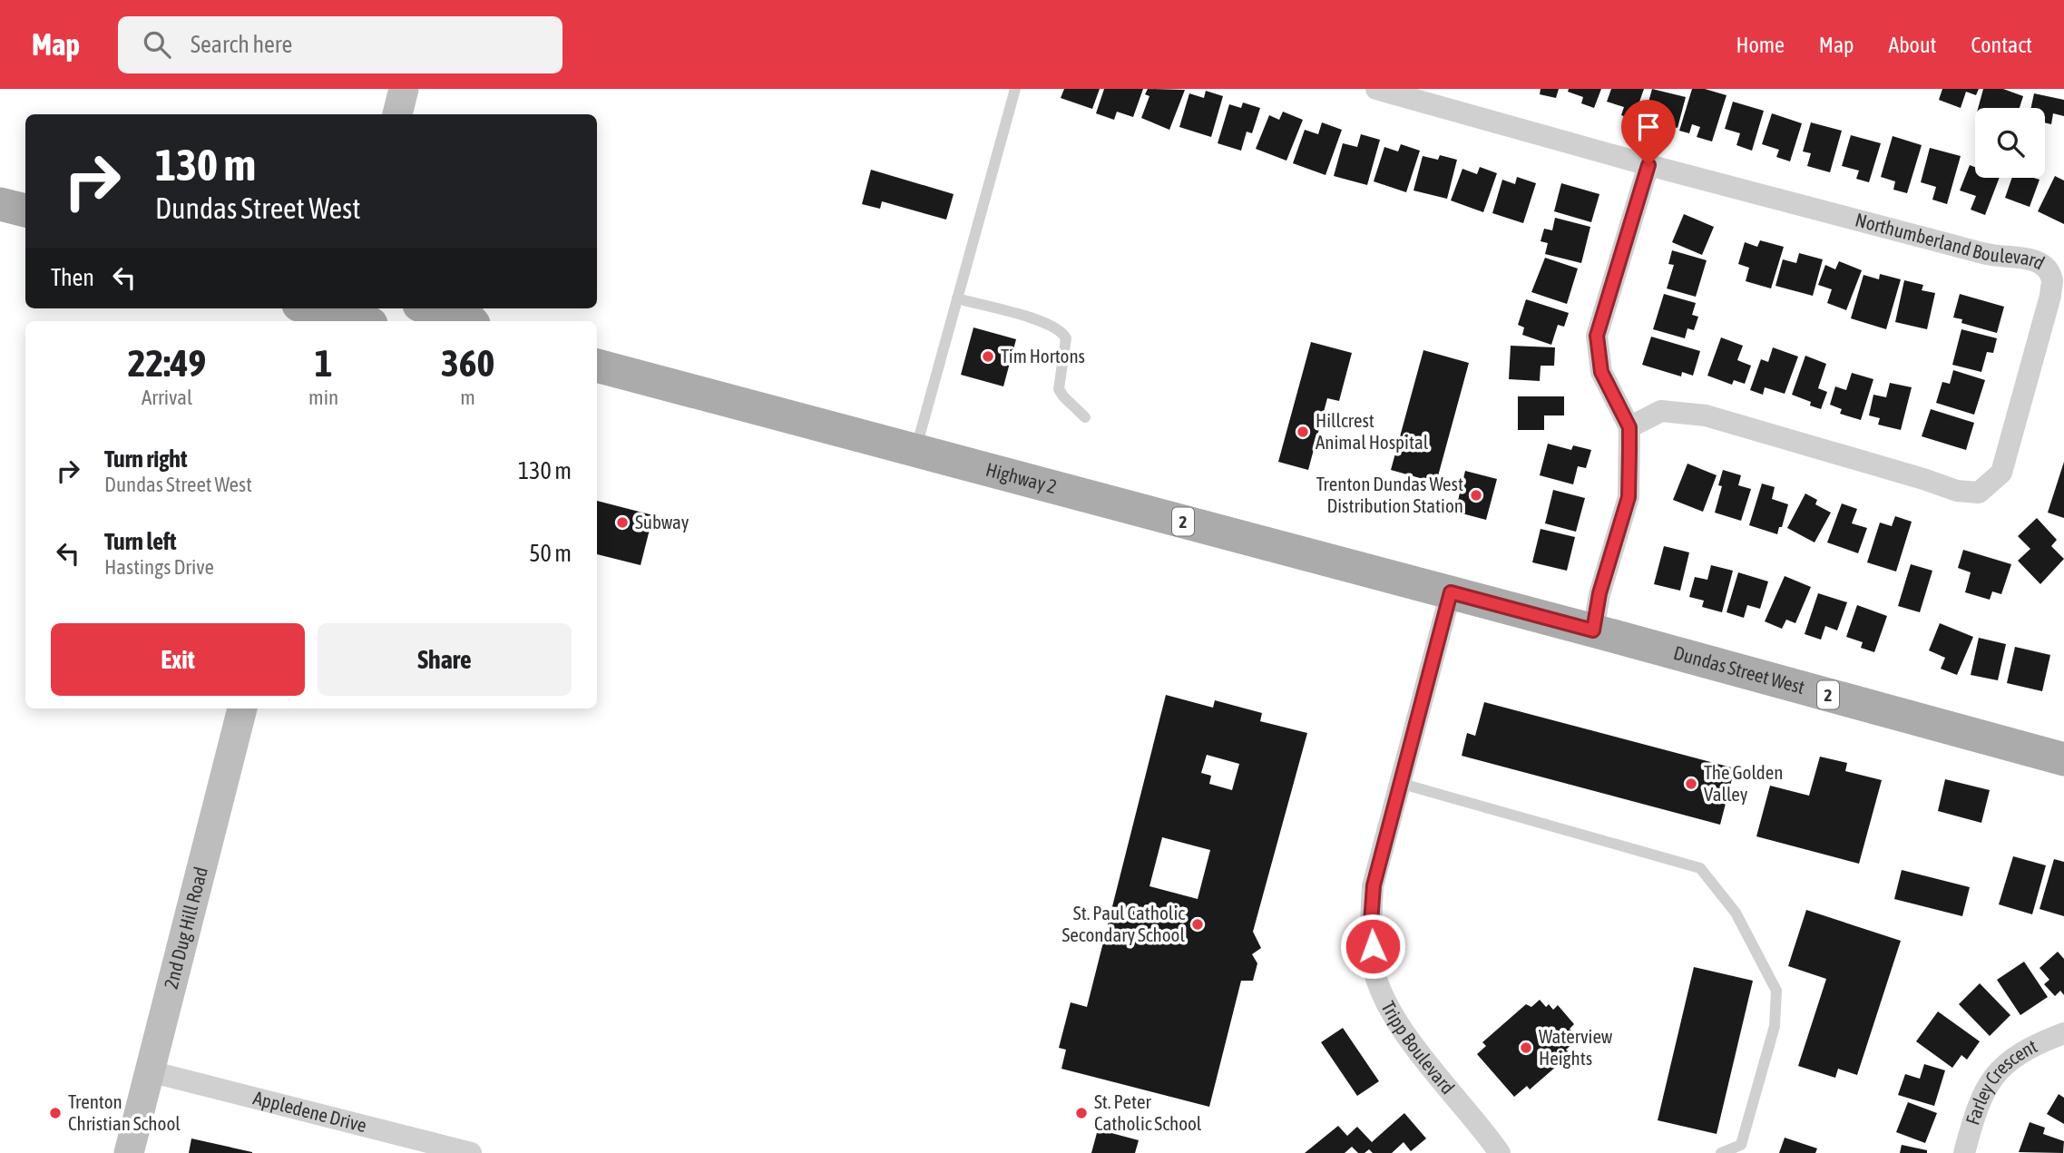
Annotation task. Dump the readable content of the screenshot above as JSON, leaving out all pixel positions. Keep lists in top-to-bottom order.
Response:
{
  "streets": {
    "main road": ["Highway 2", "2", "Dundas Street West"],
    "street": [
      "Northumberland Boulevard",
      "2nd Dug Hill Road",
      "Tripp Boulevard",
      "Farley Crescent",
      "Appledene Drive"
    ]
  },
  "crossings": [
    ["Highway 2", "Dundas Street West"],
    ["Highway 2", "Tripp Boulevard"],
    ["Dundas Street West", "Tripp Boulevard"],
    ["2nd Dug Hill Road", "Appledene Drive"]
  ],
  "places": [
    "Tim Hortons",
    "Hillcrest Animal Hospital",
    "Trenton Dundas West Distribution Station",
    "Subway",
    "The Golden Valley",
    "St. Paul Catholic Secondary School",
    "Waterview Heights",
    "Trenton Christian School",
    "St. Peter Catholic School"
  ],
  "page": {
    "header": "Map",
    "search": "Search here",
    "nav": [
      "Home",
      "Map",
      "About",
      "Contact"
    ],
    "turn": ["130 m", "Dundas Street West"],
    "then": "Then",
    "eta": [
      "22:49",
      "Arrival",
      "1",
      "min",
      "360",
      "m"
    ],
    "list": [
      {
        "name": "Turn right",
        "note": "Dundas Street West",
        "value": "130 m"
      },
      {
        "name": "Turn left",
        "note": "Hastings Drive",
        "value": "50 m"
      }
    ],
    "buttons": ["Exit", "Share"]
  }
}
